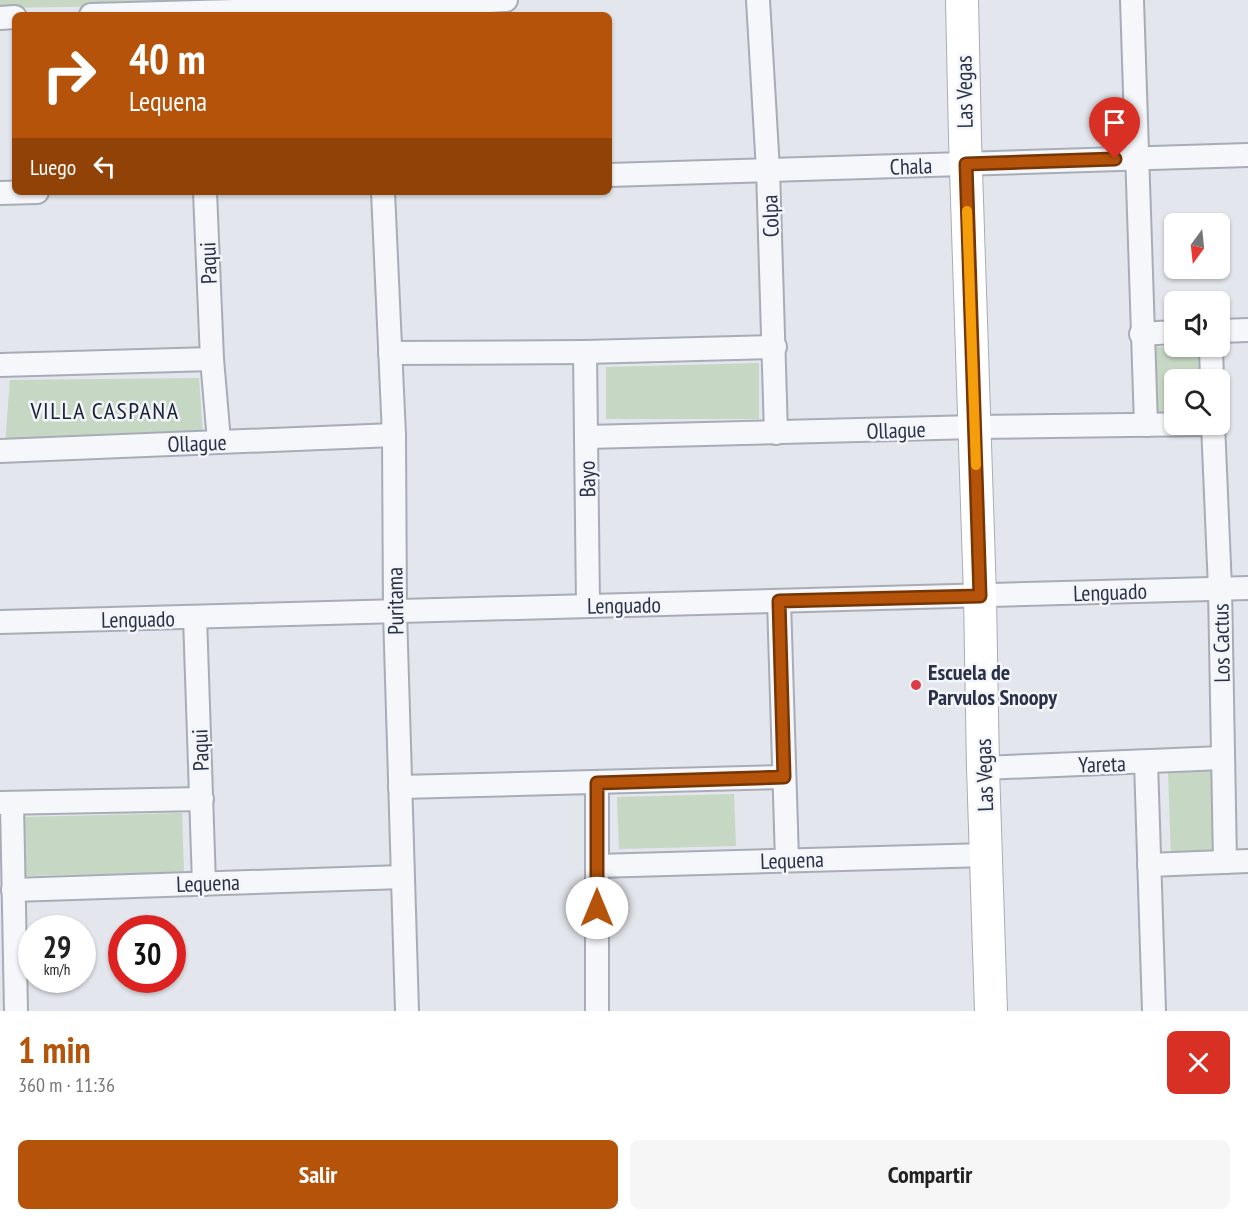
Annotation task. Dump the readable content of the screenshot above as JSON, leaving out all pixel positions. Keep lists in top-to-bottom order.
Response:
{
  "streets": {
    "main road": ["Las Vegas"],
    "street": [
      "Chala",
      "Colpa",
      "Paqui",
      "Ollague",
      "Bayo",
      "Lenguado",
      "Puritama",
      "Los Cactus",
      "Yareta",
      "Lequena"
    ]
  },
  "crossings": [
    ["Las Vegas", "Chala"],
    ["Las Vegas", "Ollague"],
    ["Las Vegas", "Lenguado"],
    ["Las Vegas", "Yareta"],
    ["Las Vegas", "Lequena"],
    ["Chala", "Colpa"],
    ["Colpa", "Ollague"],
    ["Paqui", "Ollague"],
    ["Paqui", "Lenguado"],
    ["Paqui", "Lequena"],
    ["Ollague", "Bayo"],
    ["Ollague", "Puritama"],
    ["Bayo", "Lenguado"],
    ["Lenguado", "Puritama"],
    ["Lenguado", "Los Cactus"],
    ["Puritama", "Lequena"],
    ["Los Cactus", "Yareta"]
  ],
  "districts": ["VILLA CASPANA"],
  "places": ["Escuela de Parvulos Snoopy"],
  "north": "bottom",
  "page": {
    "turn": ["40 m", "Lequena"],
    "then": "Luego",
    "speed": "29 km/h",
    "limit": "30",
    "heading": ["1 min", "360 m · 11:36"],
    "buttons": ["Salir", "Compartir"]
  }
}
